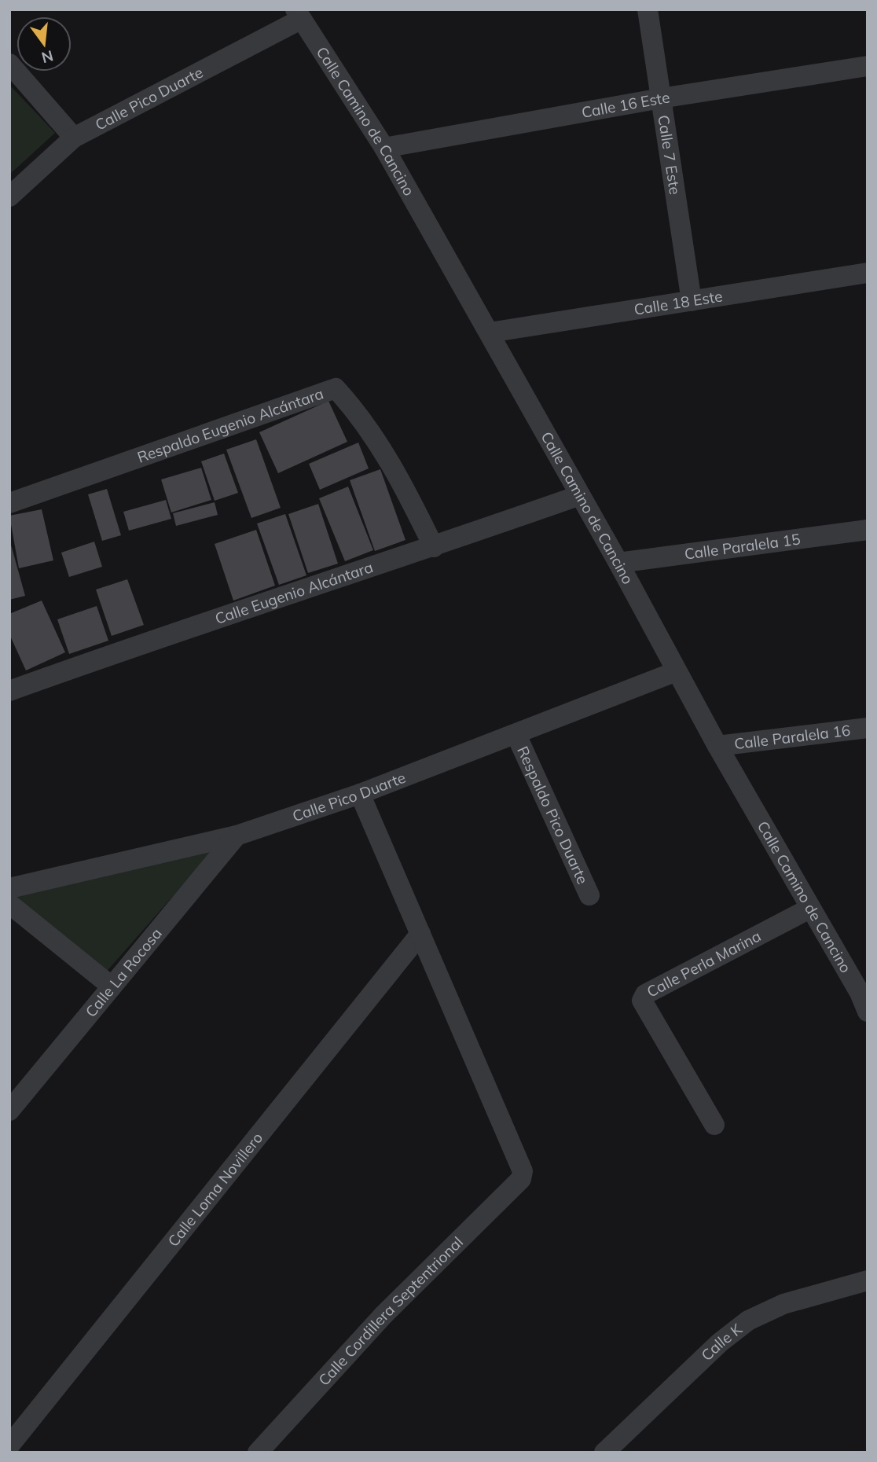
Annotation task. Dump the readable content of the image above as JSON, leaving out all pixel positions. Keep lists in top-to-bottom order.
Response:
{
  "streets": {
    "street": [
      "Calle Pico Duarte",
      "Calle 16 Este",
      "Calle Camino de Cancino",
      "Calle 7 Este",
      "Calle 18 Este",
      "Respaldo Eugenio Alcántara",
      "Calle Paralela 15",
      "Calle Eugenio Alcántara",
      "Calle Paralela 16",
      "Respaldo Pico Duarte",
      "Calle Perla Marina",
      "Calle La Rocosa",
      "Calle Loma Novillero",
      "Calle Cordillera Septentrional",
      "Calle K"
    ]
  },
  "crossings": [
    ["Calle Pico Duarte", "Calle Camino de Cancino"],
    ["Calle Pico Duarte", "Respaldo Pico Duarte"],
    ["Calle Pico Duarte", "Calle La Rocosa"],
    ["Calle 16 Este", "Calle Camino de Cancino"],
    ["Calle 16 Este", "Calle 7 Este"],
    ["Calle Camino de Cancino", "Calle 18 Este"],
    ["Calle Camino de Cancino", "Calle Paralela 15"],
    ["Calle Camino de Cancino", "Calle Eugenio Alcántara"],
    ["Calle Camino de Cancino", "Calle Paralela 16"],
    ["Calle Camino de Cancino", "Calle Perla Marina"],
    ["Calle 7 Este", "Calle 18 Este"],
    ["Respaldo Eugenio Alcántara", "Calle Eugenio Alcántara"],
    ["Calle Loma Novillero", "Calle Cordillera Septentrional"]
  ],
  "north": "bottom"
}
